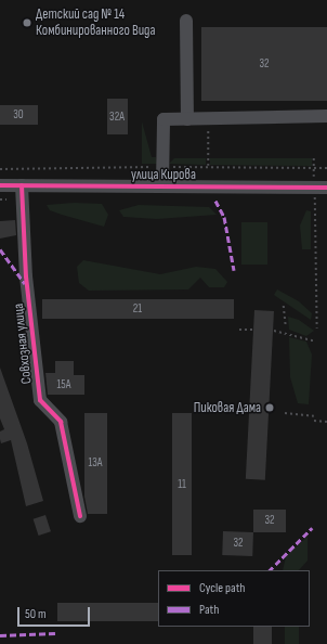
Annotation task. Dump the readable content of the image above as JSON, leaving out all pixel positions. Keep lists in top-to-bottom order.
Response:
{
  "streets": {
    "street": ["улица Кирова", "Совхозная улица"]
  },
  "crossings": [
    ["улица Кирова", "Совхозная улица"]
  ],
  "places": ["Детский сад № 14 Комбинированного Вида", "Пиковая Дама"],
  "house_numbers": [
    "32",
    "30",
    "32А",
    "21",
    "15А",
    "13А",
    "11",
    "32",
    "32"
  ],
  "legend": ["Cycle path", "Path"],
  "scale_bar": "50 m"
}
